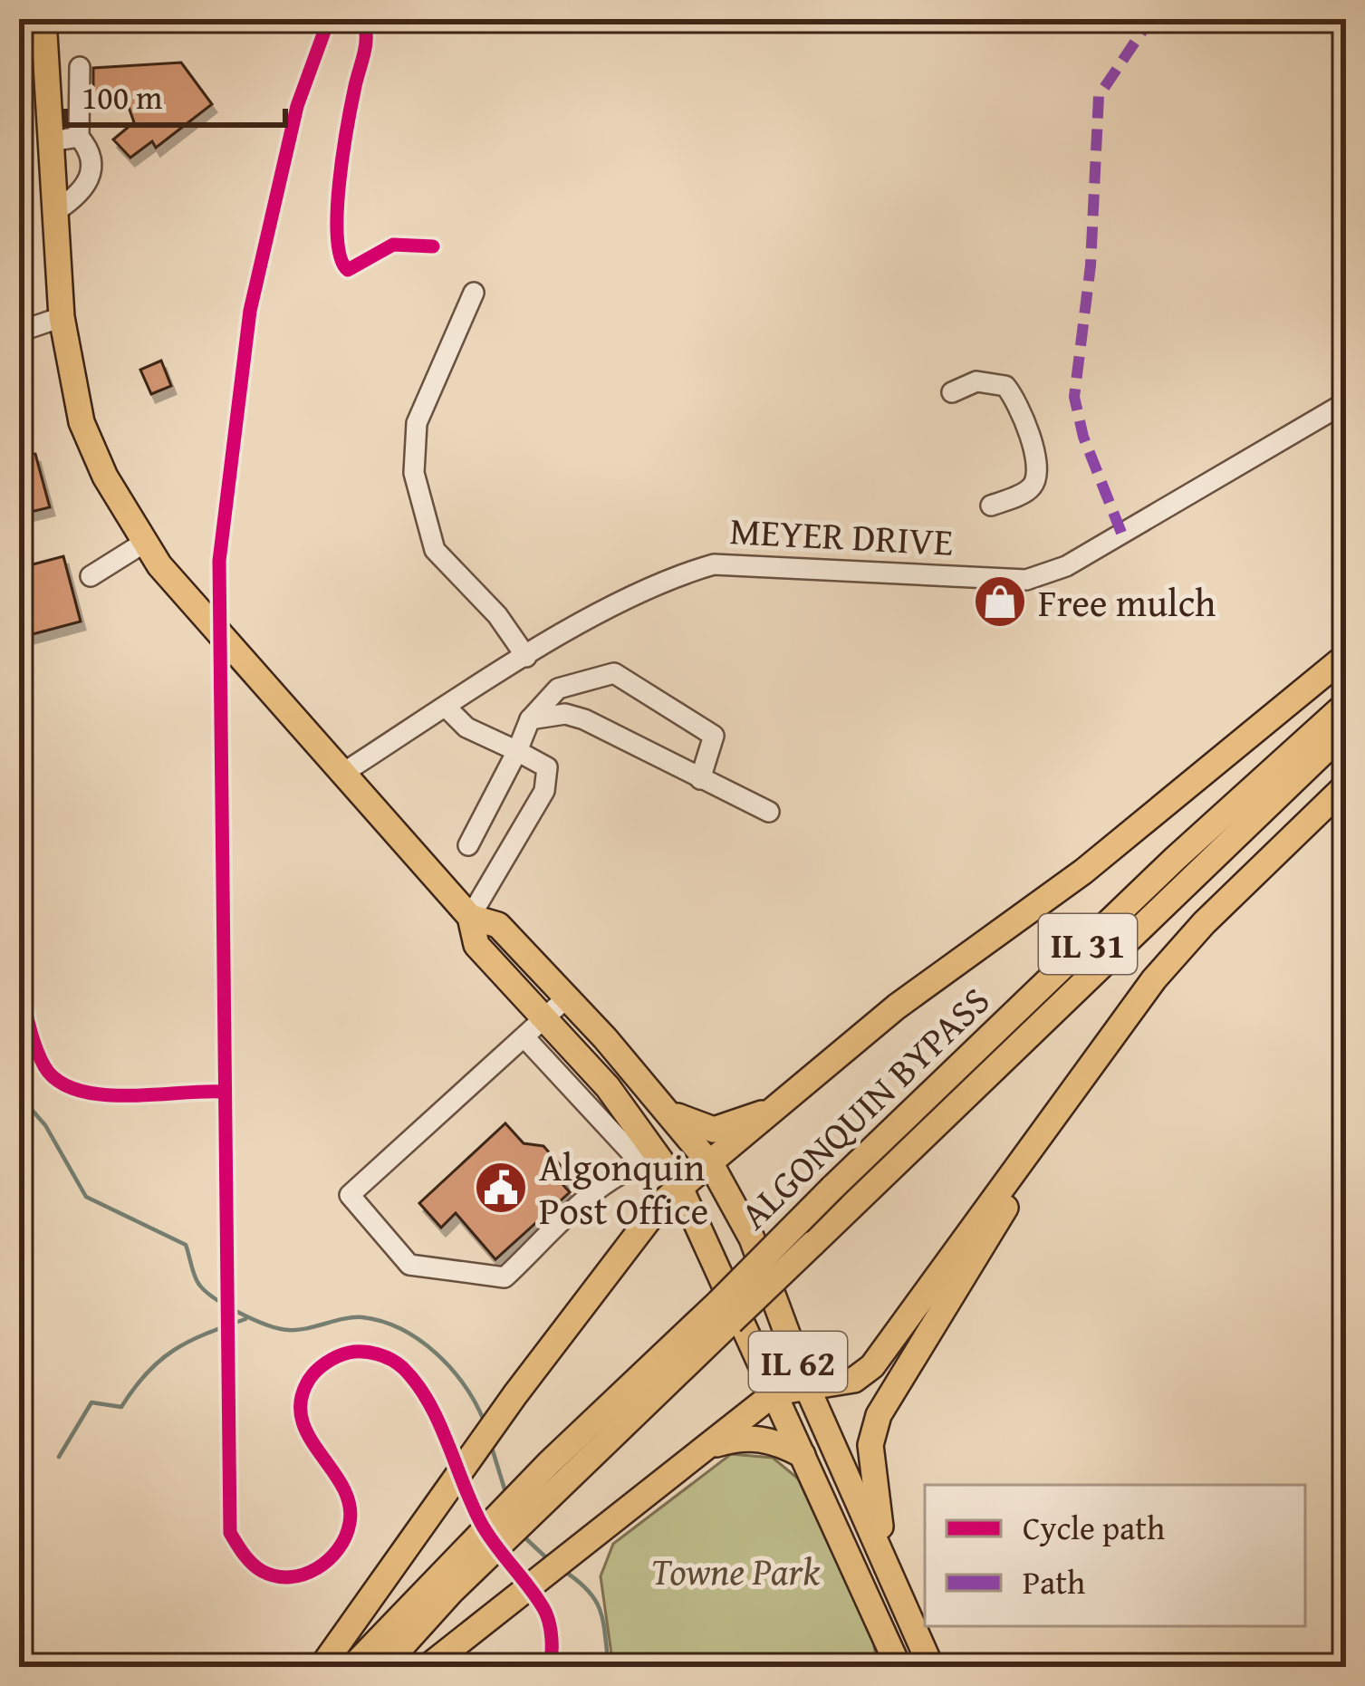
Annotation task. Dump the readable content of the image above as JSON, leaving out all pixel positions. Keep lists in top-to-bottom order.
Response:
{
  "streets": {
    "main road": ["IL 31", "ALGONQUIN BYPASS", "IL 62"],
    "street": ["MEYER DRIVE"]
  },
  "parks": ["Towne Park"],
  "places": {
    "shop": ["Free mulch"],
    "public building": ["Algonquin Post Office"]
  },
  "legend": ["Cycle path", "Path"],
  "scale_bar": "100 m"
}
